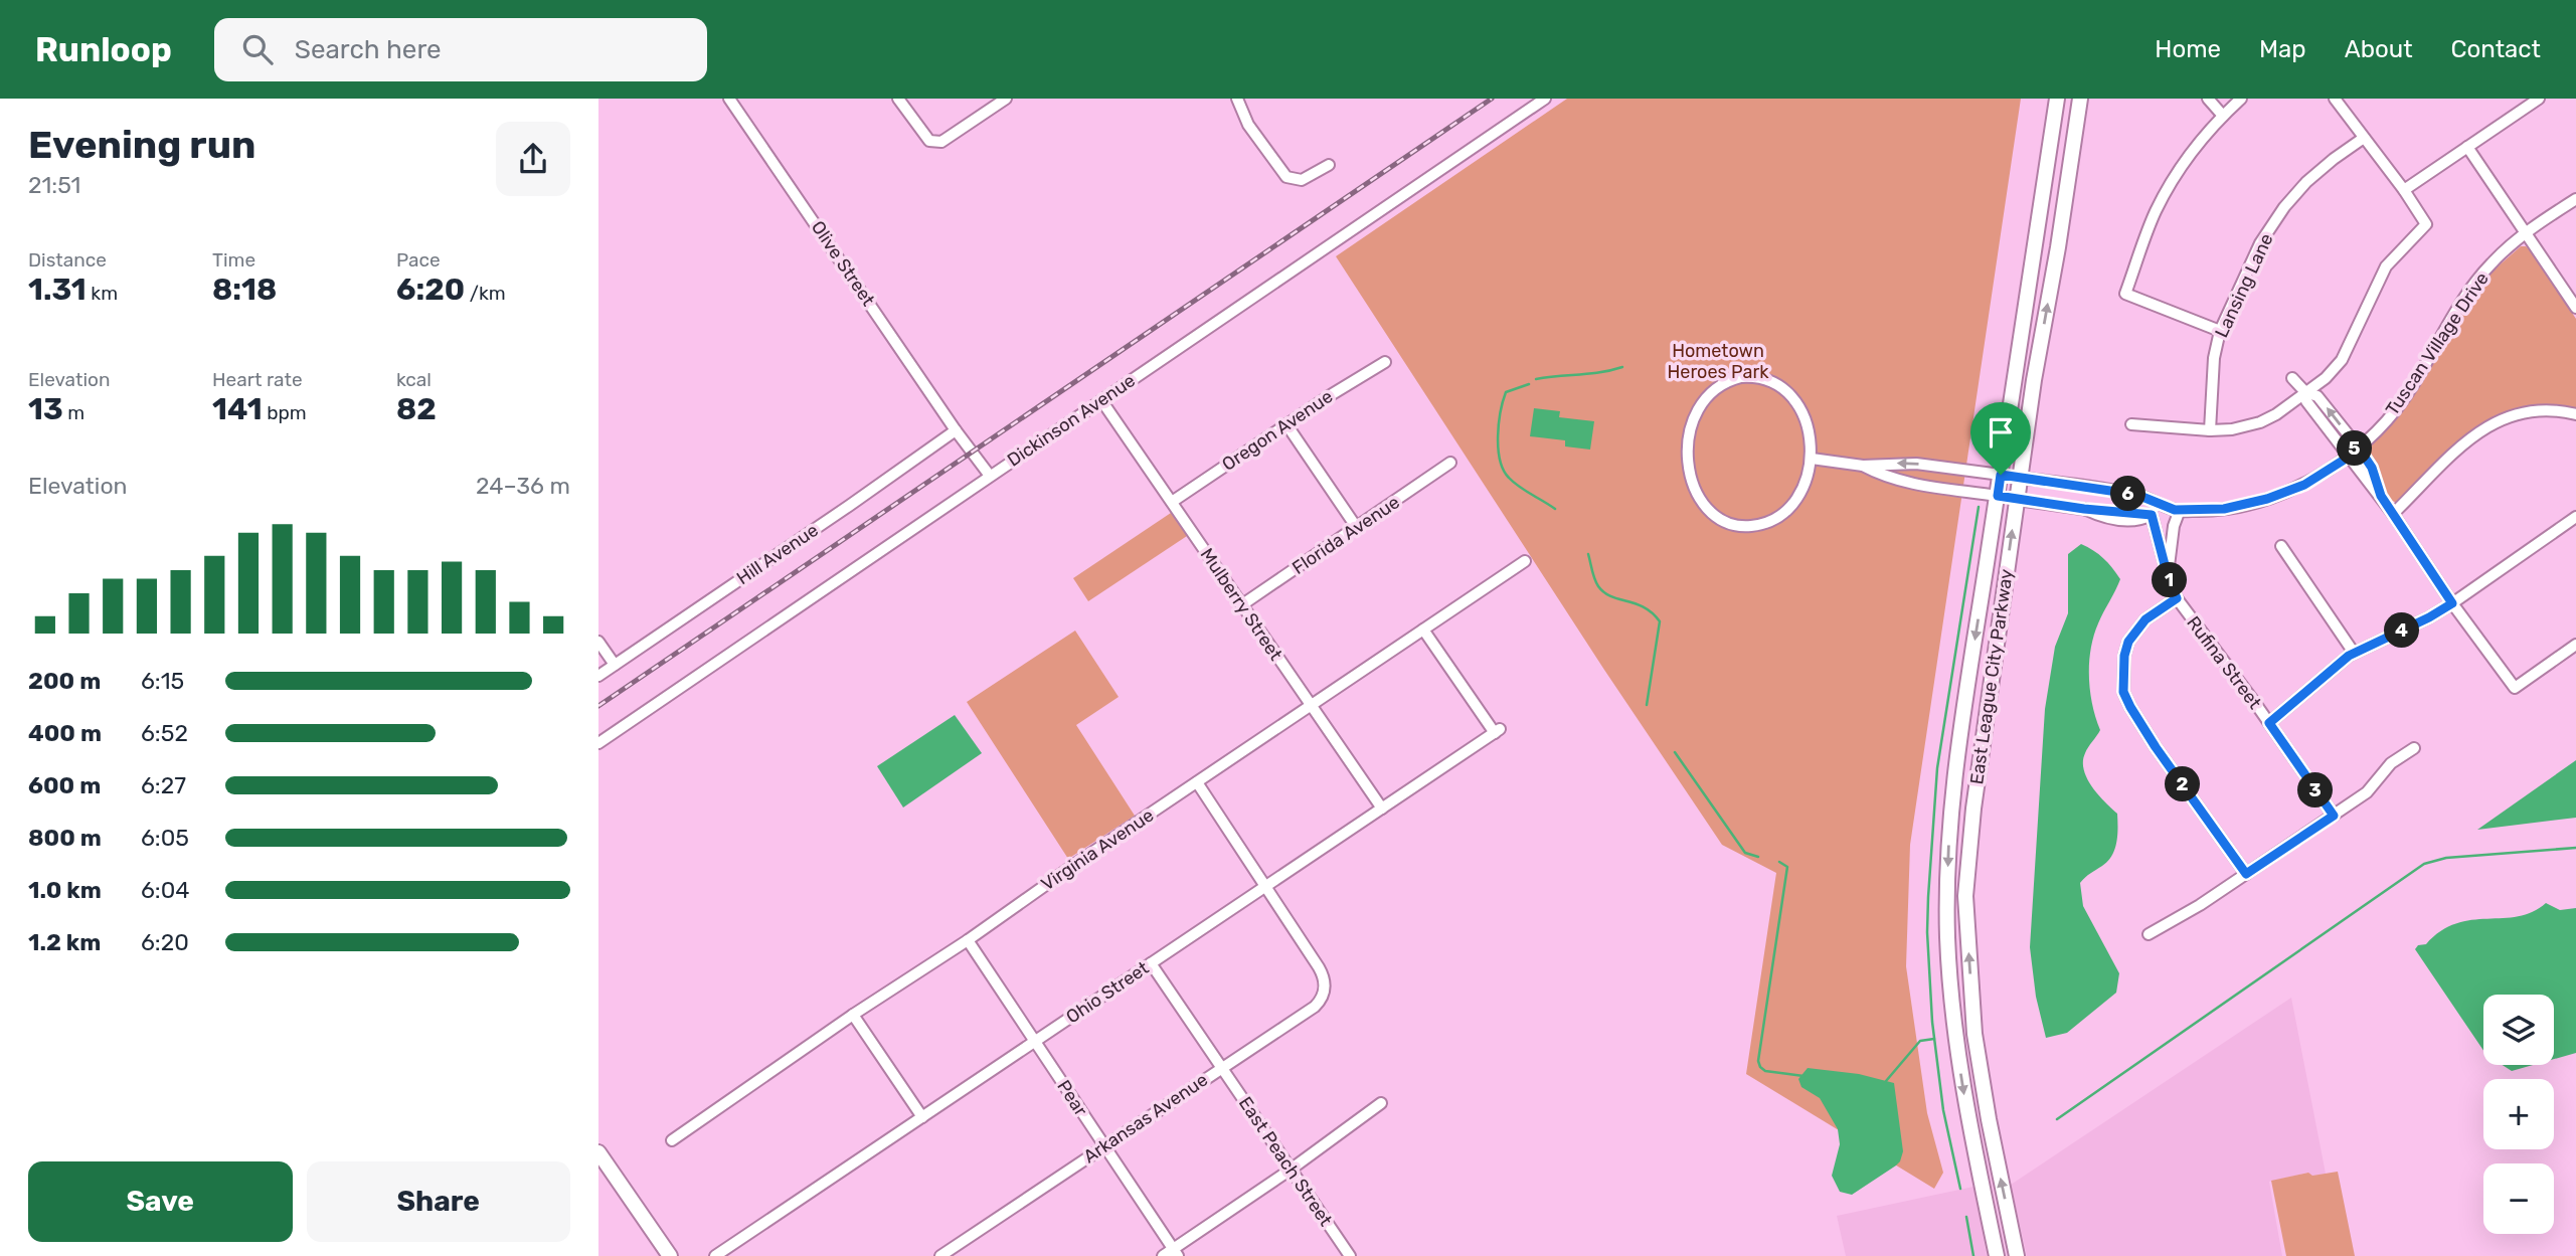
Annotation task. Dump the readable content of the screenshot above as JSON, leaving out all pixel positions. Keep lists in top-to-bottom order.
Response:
{
  "streets": {
    "main road": ["East League City Parkway"],
    "street": [
      "Olive Street",
      "Lansing Lane",
      "Tuscan Village Drive",
      "Dickinson Avenue",
      "Oregon Avenue",
      "Florida Avenue",
      "Hill Avenue",
      "Mulberry Street",
      "Rufina Street",
      "Virginia Avenue",
      "Ohio Street",
      "Pear",
      "Arkansas Avenue",
      "East Peach Street"
    ]
  },
  "crossings": [
    ["Olive Street", "Dickinson Avenue"],
    ["Olive Street", "Hill Avenue"],
    ["Tuscan Village Drive", "Rufina Street"],
    ["Tuscan Village Drive", "East League City Parkway"],
    ["Dickinson Avenue", "Mulberry Street"],
    ["Oregon Avenue", "Mulberry Street"],
    ["Florida Avenue", "Mulberry Street"],
    ["Mulberry Street", "Virginia Avenue"],
    ["Mulberry Street", "Ohio Street"],
    ["Virginia Avenue", "Ohio Street"],
    ["Virginia Avenue", "Pear"],
    ["Ohio Street", "Pear"],
    ["Ohio Street", "Arkansas Avenue"],
    ["Ohio Street", "East Peach Street"],
    ["Pear", "Arkansas Avenue"],
    ["Arkansas Avenue", "East Peach Street"]
  ],
  "parks": ["Hometown Heroes Park"],
  "page": {
    "header": "Runloop",
    "search": "Search here",
    "nav": [
      "Home",
      "Map",
      "About",
      "Contact"
    ],
    "heading": ["Evening run", "21:51"],
    "stats": [
      ["Distance", "1.31 km"],
      ["Time", "8:18"],
      ["Pace", "6:20 /km"],
      ["Elevation", "13 m"],
      ["Heart rate", "141 bpm"],
      ["kcal", "82"]
    ],
    "pins": [
      "5",
      "6",
      "1",
      "4",
      "2",
      "3"
    ],
    "chart": ["Elevation", "24–36 m"],
    "list": [
      {
        "name": "200 m",
        "note": "6:15"
      },
      {
        "name": "400 m",
        "note": "6:52"
      },
      {
        "name": "600 m",
        "note": "6:27"
      },
      {
        "name": "800 m",
        "note": "6:05"
      },
      {
        "name": "1.0 km",
        "note": "6:04"
      },
      {
        "name": "1.2 km",
        "note": "6:20"
      }
    ],
    "map_buttons": ["+", "−"],
    "buttons": ["Save", "Share"]
  }
}
